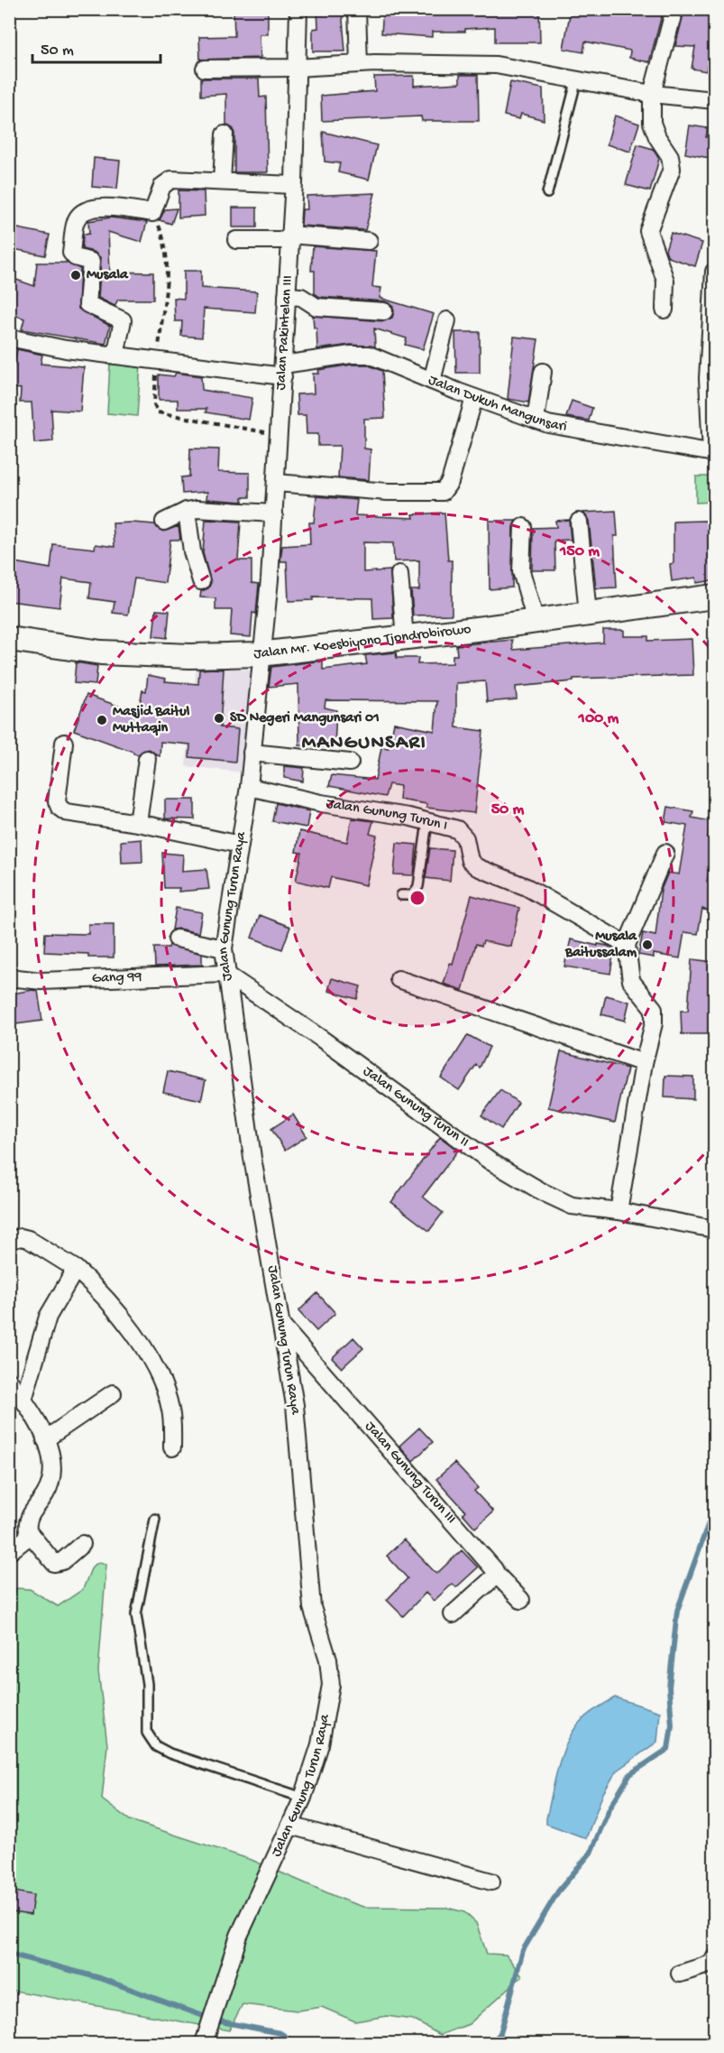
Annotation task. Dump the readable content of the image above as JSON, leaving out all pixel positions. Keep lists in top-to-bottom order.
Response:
{
  "streets": {
    "main road": ["Jalan Mr. Koesbiyono Tjondrobirowo"],
    "street": [
      "Jalan Pakintelan III",
      "Jalan Dukuh Mangunsari",
      "Jalan Gunung Turun I",
      "Jalan Gunung Turun Raya",
      "Gang 99",
      "Jalan Gunung Turun II",
      "Jalan Gunung Turun III"
    ]
  },
  "crossings": [
    ["Jalan Pakintelan III", "Jalan Dukuh Mangunsari"],
    ["Jalan Pakintelan III", "Jalan Mr. Koesbiyono Tjondrobirowo"],
    ["Jalan Pakintelan III", "Jalan Gunung Turun Raya"],
    ["Jalan Mr. Koesbiyono Tjondrobirowo", "Jalan Gunung Turun Raya"],
    ["Jalan Gunung Turun I", "Jalan Gunung Turun Raya"],
    ["Jalan Gunung Turun Raya", "Gang 99"],
    ["Jalan Gunung Turun Raya", "Jalan Gunung Turun II"],
    ["Jalan Gunung Turun Raya", "Jalan Gunung Turun III"],
    ["Gang 99", "Jalan Gunung Turun II"]
  ],
  "districts": ["MANGUNSARI"],
  "places": [
    "Musala",
    "SD Negeri Mangunsari 01",
    "Masjid Baitul Muttaqin",
    "Musala Baitussalam"
  ],
  "scale_bar": "50 m",
  "rings": ["150 m", "100 m", "50 m"]
}
